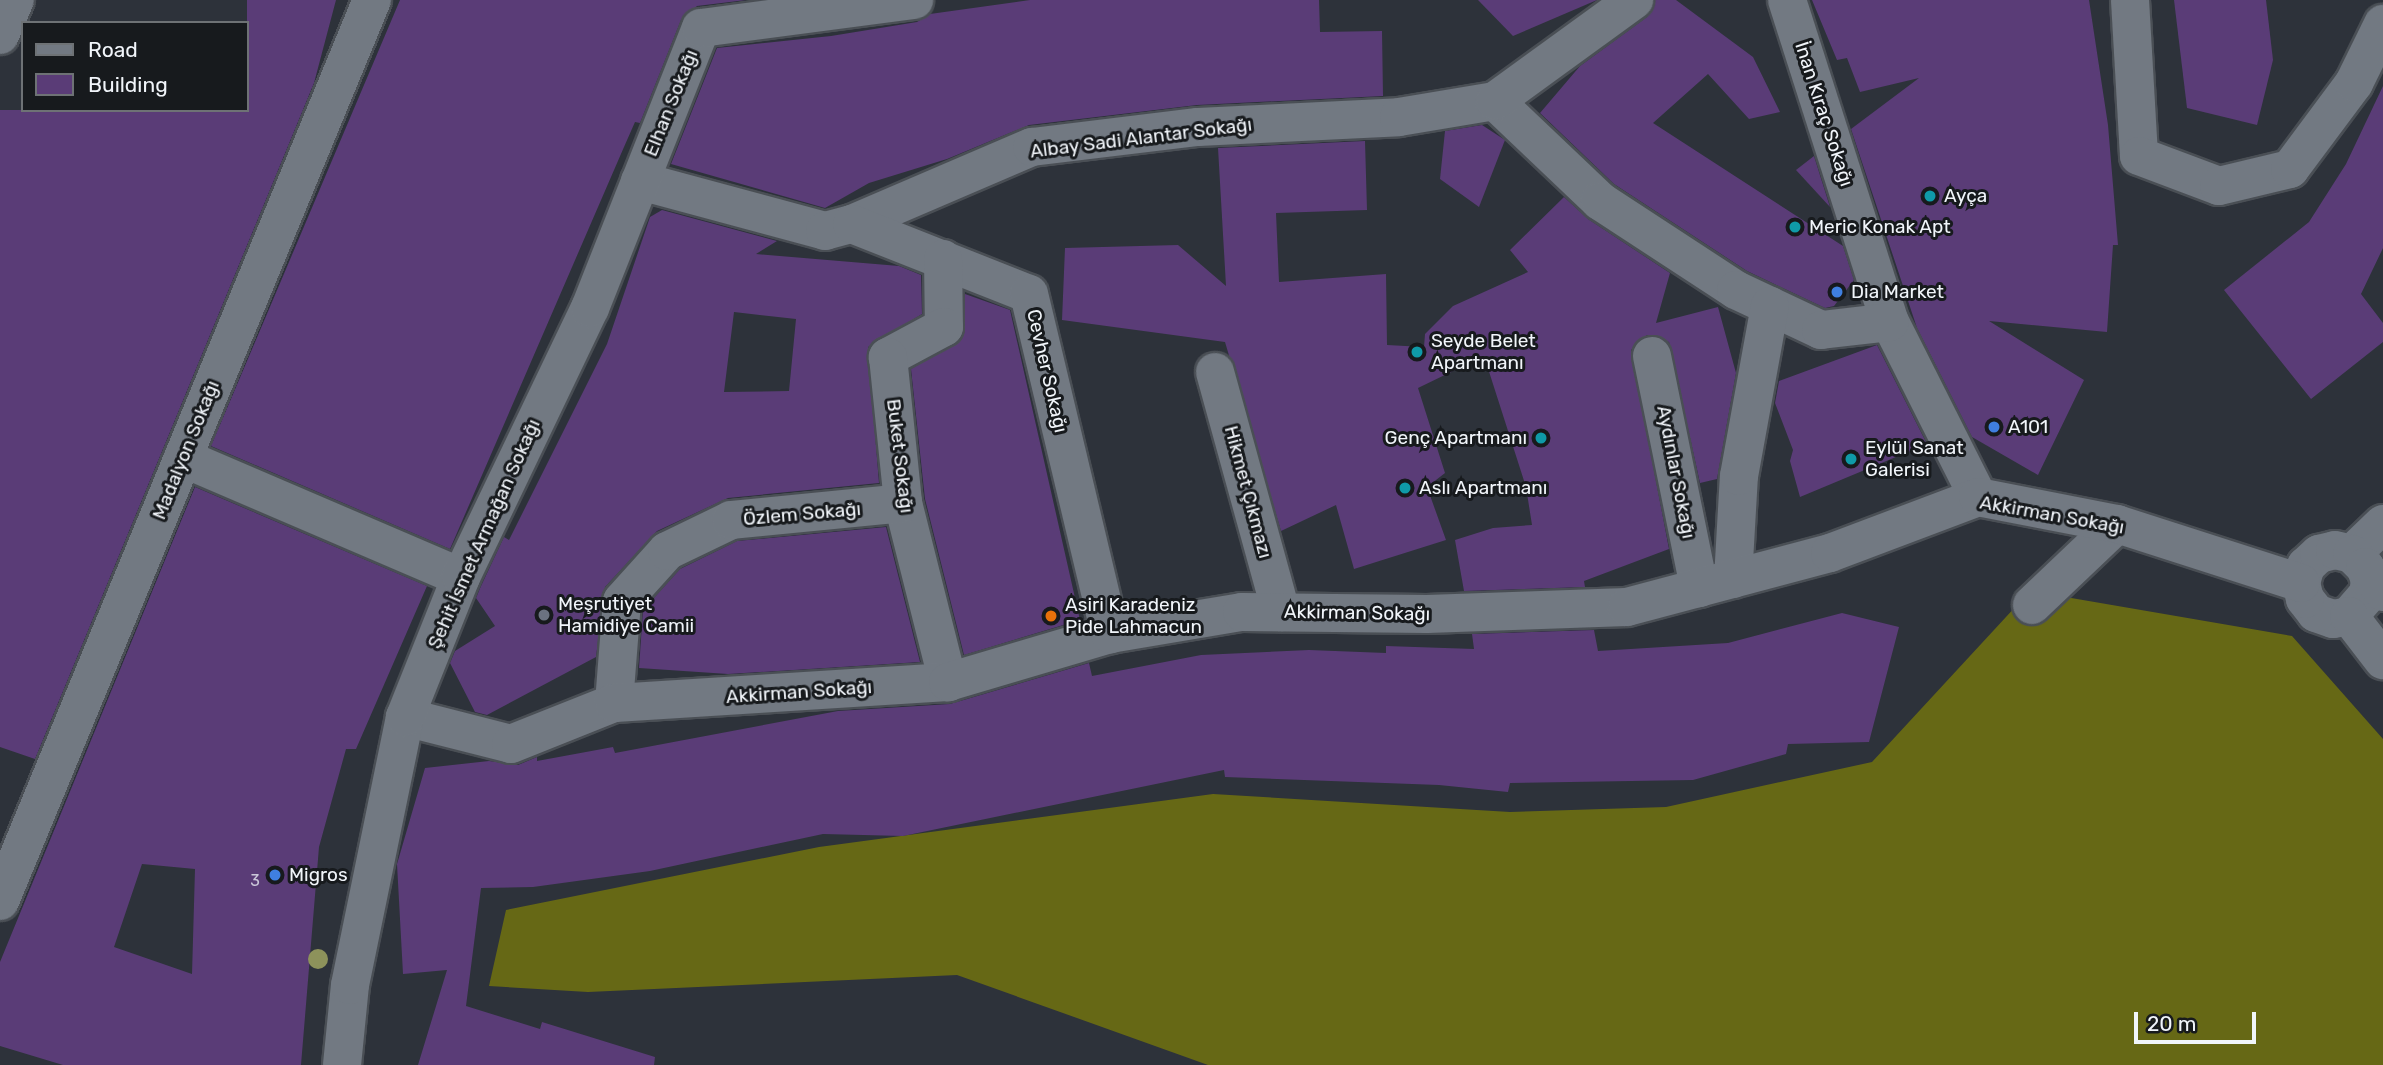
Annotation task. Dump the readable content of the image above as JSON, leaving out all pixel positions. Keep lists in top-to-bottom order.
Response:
{
  "streets": {
    "street": [
      "Elhan Sokağı",
      "İnan Kıraç Sokağı",
      "Albay Sadi Alantar Sokağı",
      "Cevher Sokağı",
      "Madalyon Sokağı",
      "Buket Sokağı",
      "Aydınlar Sokağı",
      "Hikmet Çıkmazı",
      "Özlem Sokağı",
      "Akkirman Sokağı",
      "Şehit İsmet Armağan Sokağı"
    ]
  },
  "crossings": [
    ["Elhan Sokağı", "Albay Sadi Alantar Sokağı"],
    ["Elhan Sokağı", "Şehit İsmet Armağan Sokağı"],
    ["İnan Kıraç Sokağı", "Akkirman Sokağı"],
    ["Albay Sadi Alantar Sokağı", "Cevher Sokağı"],
    ["Albay Sadi Alantar Sokağı", "Şehit İsmet Armağan Sokağı"],
    ["Cevher Sokağı", "Buket Sokağı"],
    ["Cevher Sokağı", "Akkirman Sokağı"],
    ["Buket Sokağı", "Özlem Sokağı"],
    ["Buket Sokağı", "Akkirman Sokağı"],
    ["Aydınlar Sokağı", "Akkirman Sokağı"],
    ["Hikmet Çıkmazı", "Akkirman Sokağı"],
    ["Özlem Sokağı", "Akkirman Sokağı"],
    ["Akkirman Sokağı", "Şehit İsmet Armağan Sokağı"]
  ],
  "places": [
    "Ayça",
    "Meric Konak Apt",
    "Dia Market",
    "Seyde Belet Apartmanı",
    "A101",
    "Genç Apartmanı",
    "Eylül Sanat Galerisi",
    "Aslı Apartmanı",
    "Meşrutiyet Hamidiye Camii",
    "Asiri Karadeniz Pide Lahmacun",
    "Migros"
  ],
  "house_numbers": ["3"],
  "legend": ["Road", "Building"],
  "scale_bar": "20 m"
}
